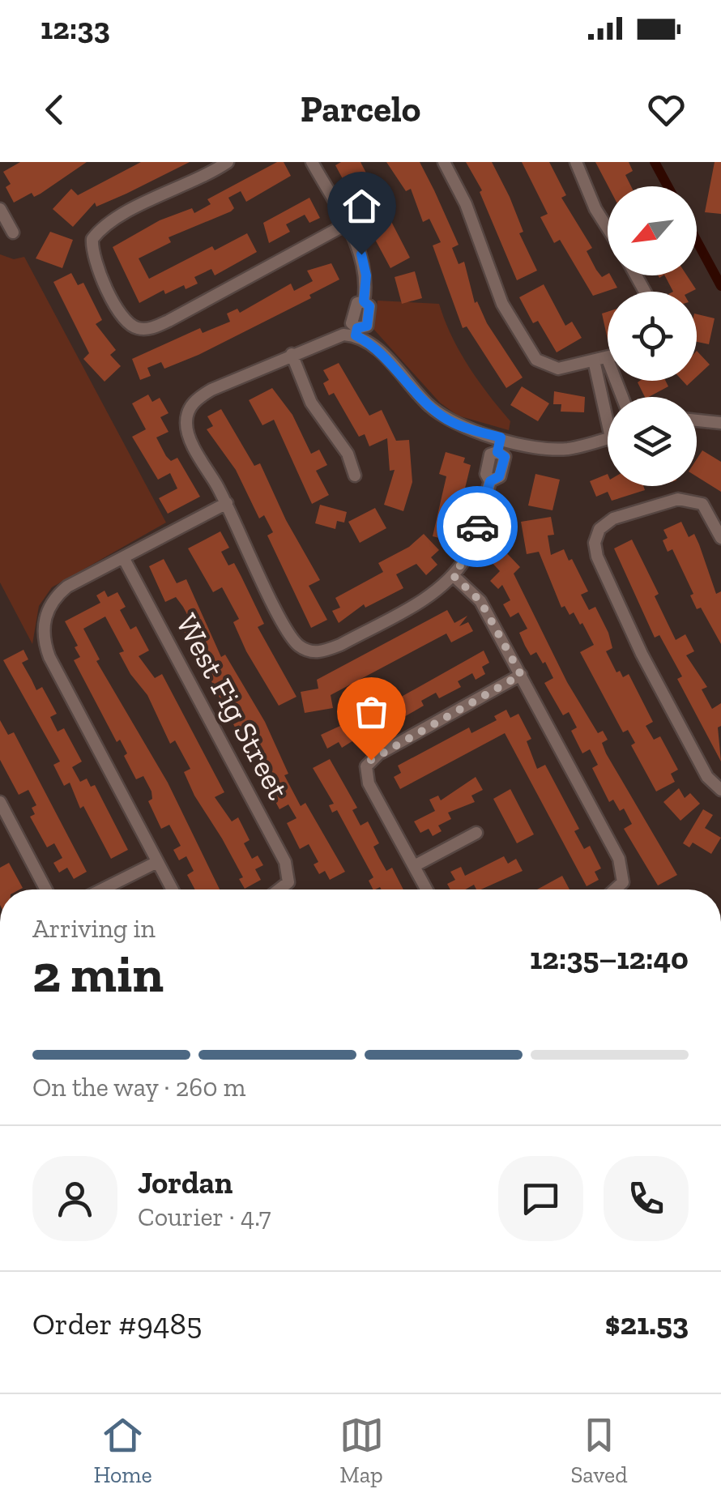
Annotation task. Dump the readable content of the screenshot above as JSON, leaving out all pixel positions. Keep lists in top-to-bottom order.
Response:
{
  "streets": {
    "street": ["West Fig Street"]
  },
  "north": "bottom left",
  "page": {
    "status": "12:33",
    "header": "Parcelo",
    "heading": ["2 min", "Arriving in", "12:35–12:40"],
    "panel": [
      "Jordan",
      "Courier · 4.7",
      "Order #9485",
      "$21.53"
    ],
    "bar": "On the way · 260 m",
    "tabs": ["Home", "Map", "Saved"]
  }
}
